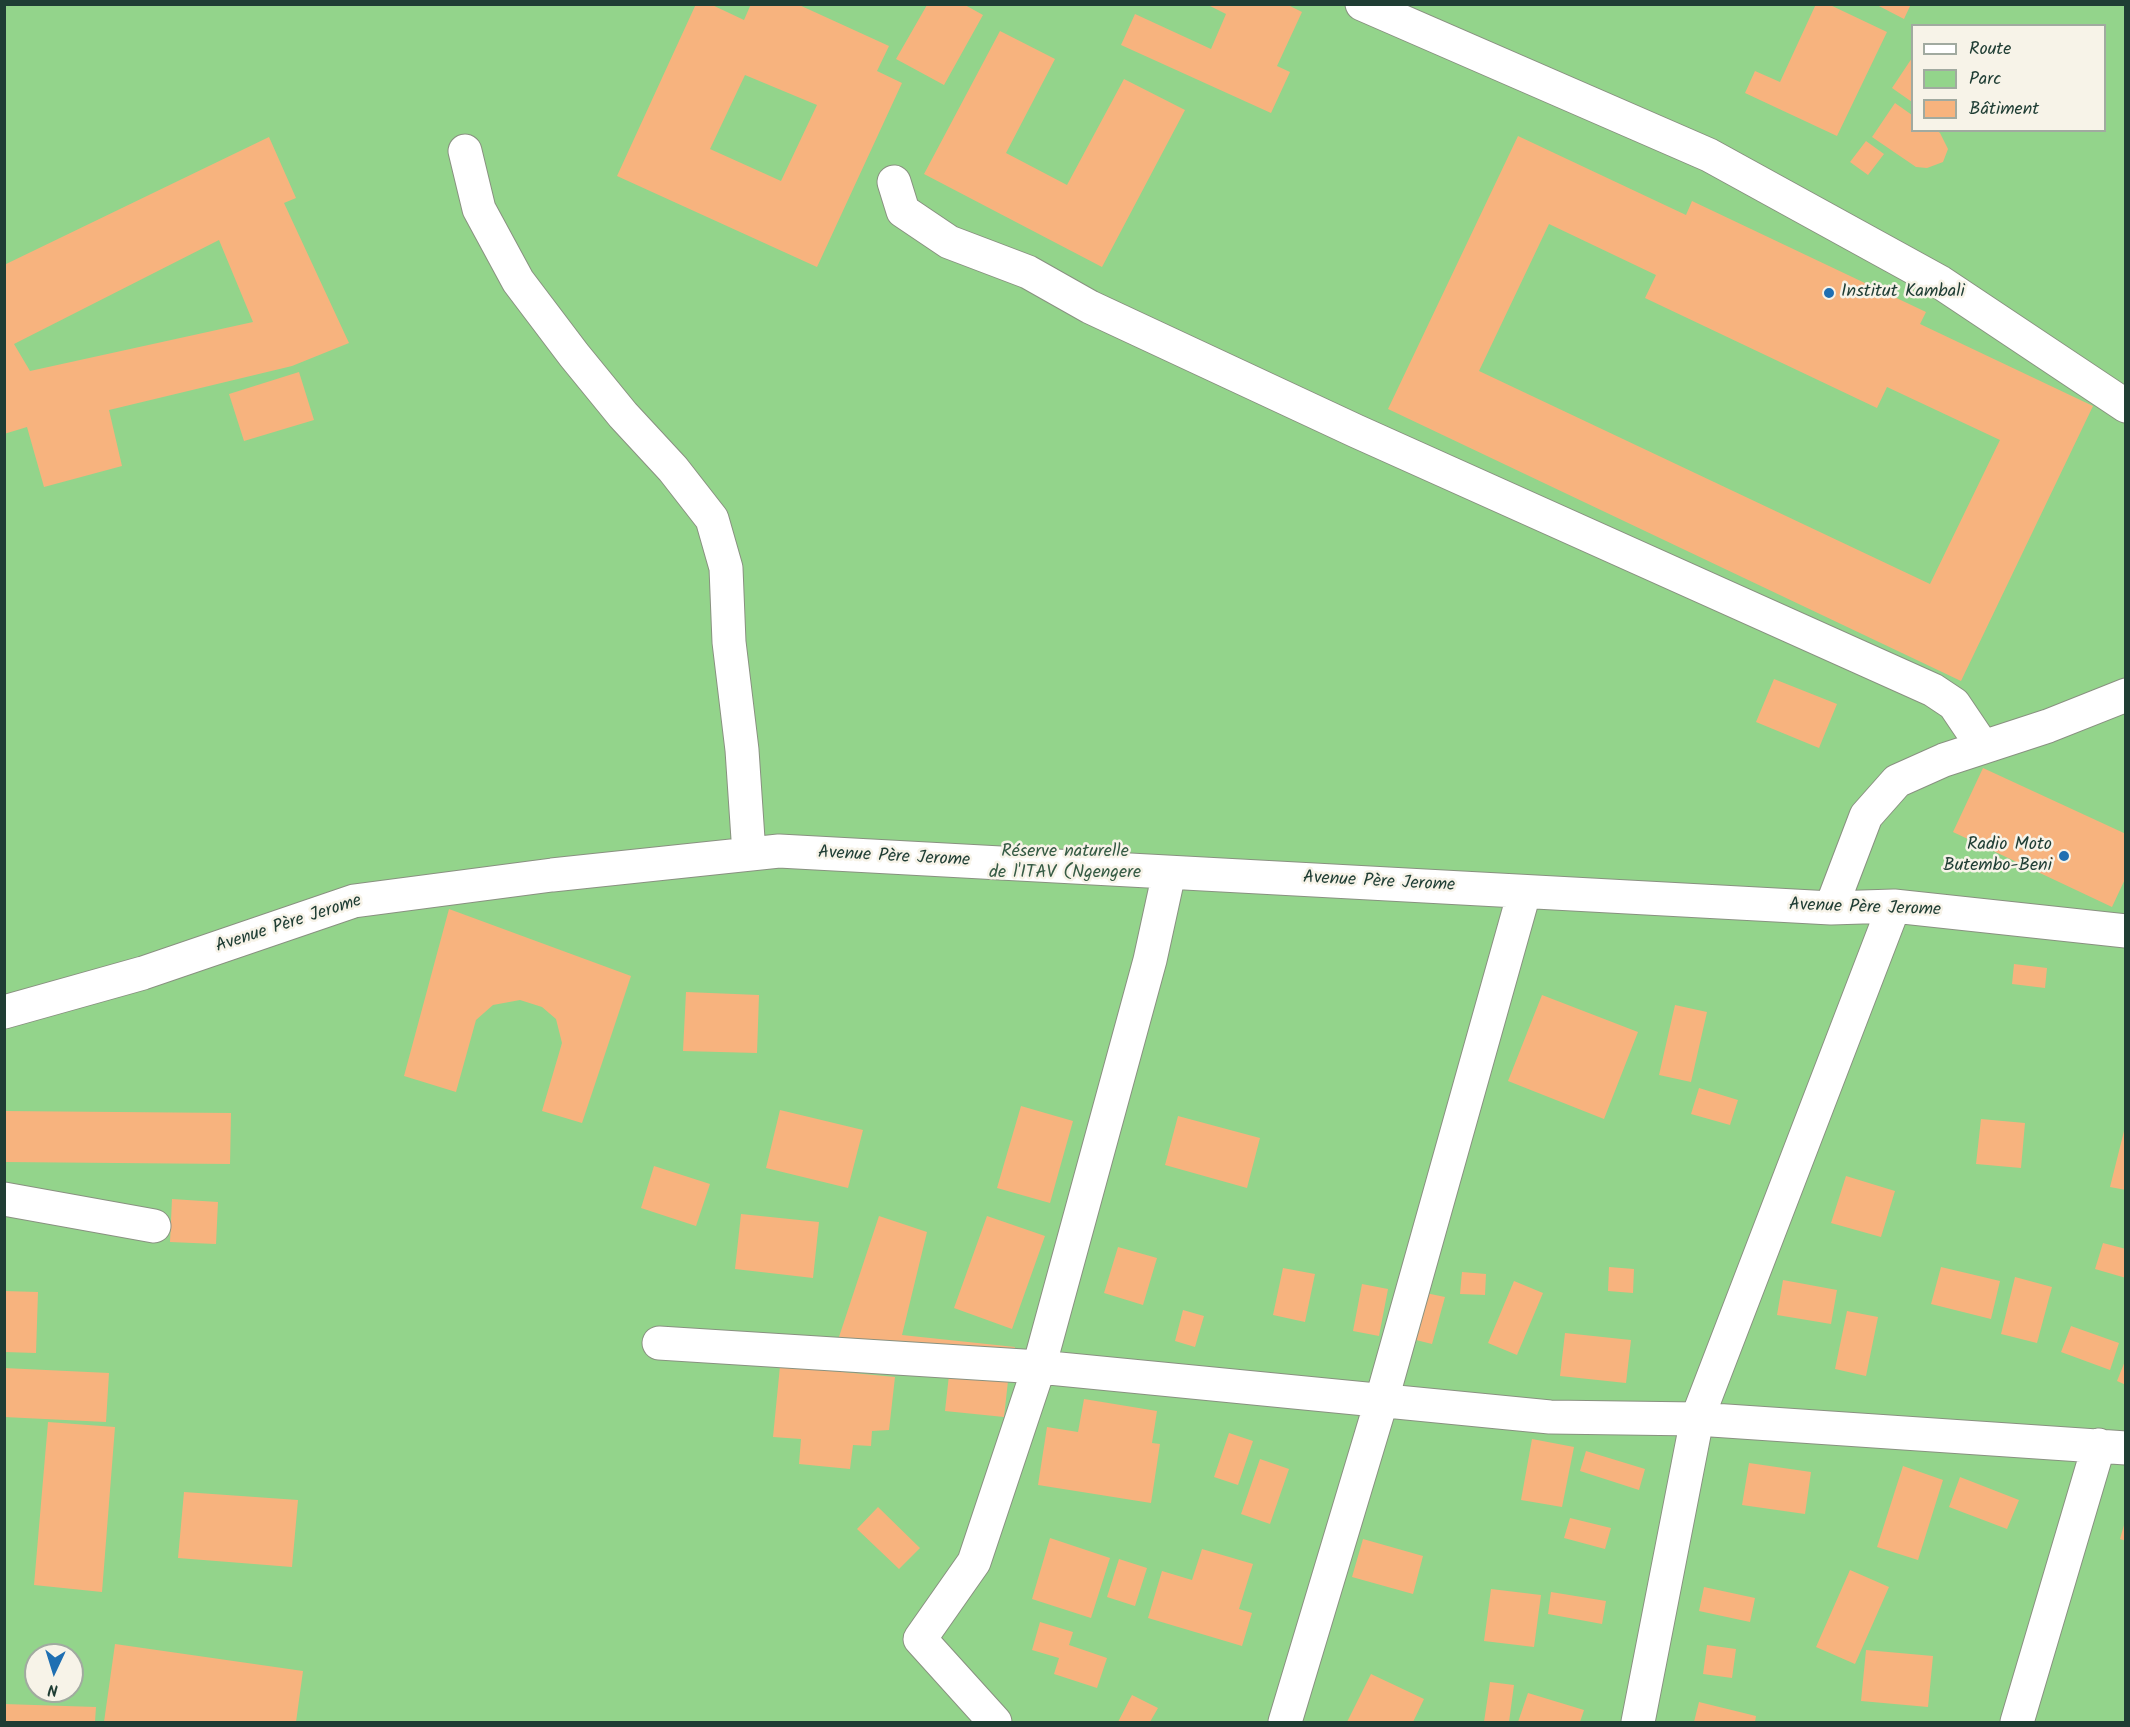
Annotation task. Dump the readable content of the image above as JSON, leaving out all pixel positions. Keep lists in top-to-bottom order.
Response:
{
  "streets": {
    "street": ["Avenue Père Jerome"]
  },
  "parks": ["Réserve naturelle de l'ITAV (Ngengere"],
  "places": ["Institut Kambali", "Radio Moto Butembo-Beni"],
  "legend": ["Route", "Parc", "Bâtiment"],
  "north": "bottom"
}
